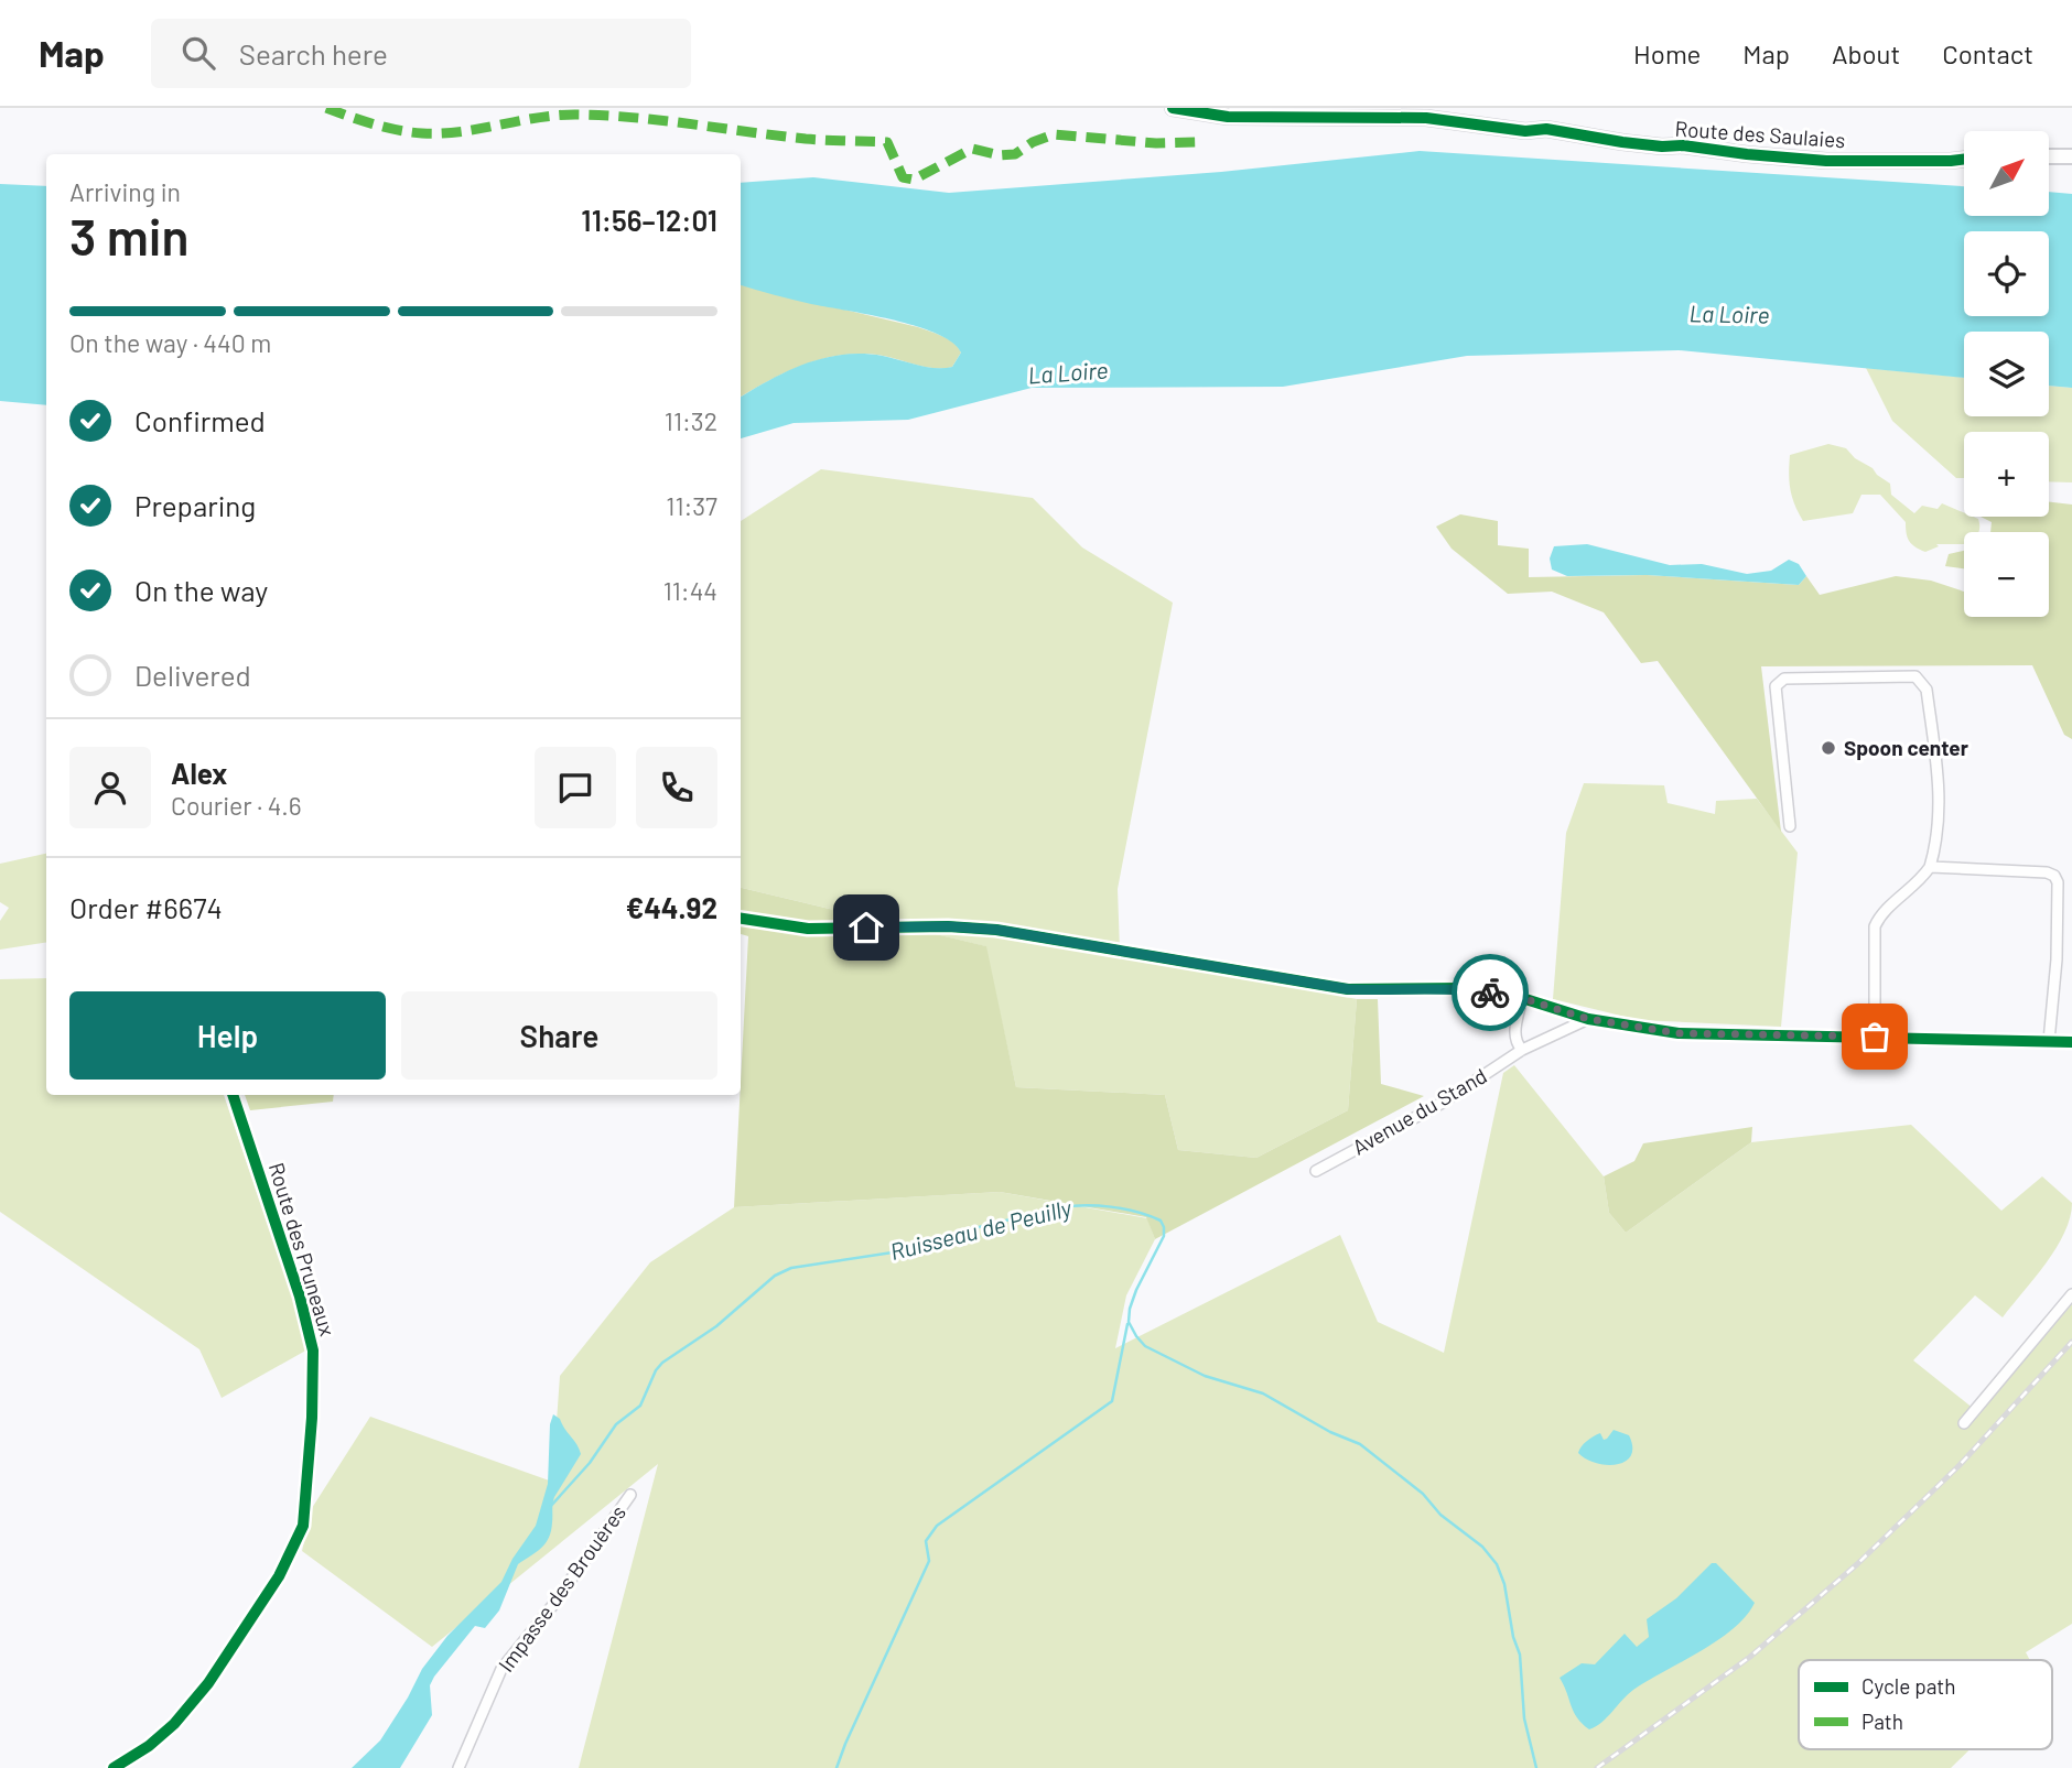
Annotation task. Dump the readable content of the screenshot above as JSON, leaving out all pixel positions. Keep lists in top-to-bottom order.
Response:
{
  "streets": {
    "street": [
      "Route des Saulaies",
      "Avenue du Stand",
      "Route des Pruneaux",
      "Impasse des Brouères"
    ]
  },
  "water": ["La Loire", "Ruisseau de Peuilly"],
  "places": ["Spoon center"],
  "legend": ["Cycle path", "Path"],
  "north": "top right",
  "page": {
    "header": "Map",
    "search": "Search here",
    "nav": [
      "Home",
      "Map",
      "About",
      "Contact"
    ],
    "map_buttons": ["+", "−"],
    "heading": ["3 min", "Arriving in", "11:56–12:01"],
    "panel": [
      "Alex",
      "Courier · 4.6",
      "Order #6674",
      "€44.92"
    ],
    "bar": "On the way · 440 m",
    "list": [
      ["Confirmed", "11:32"],
      ["Preparing", "11:37"],
      ["On the way", "11:44"],
      "Delivered"
    ],
    "buttons": ["Help", "Share"]
  }
}
